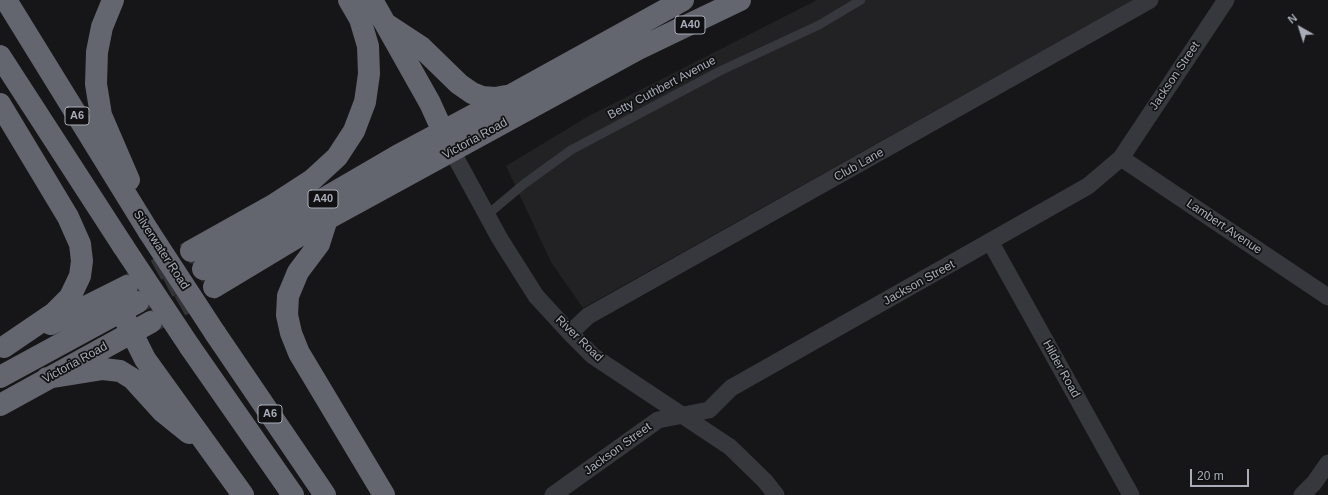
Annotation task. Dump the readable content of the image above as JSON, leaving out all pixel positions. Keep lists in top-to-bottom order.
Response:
{
  "streets": {
    "highway": [
      "A40",
      "A6",
      "Victoria Road",
      "Silverwater Road"
    ],
    "street": [
      "Jackson Street",
      "Club Lane",
      "Lambert Avenue",
      "River Road",
      "Hilder Road"
    ],
    "lane": ["Betty Cuthbert Avenue"]
  },
  "crossings": [
    ["Jackson Street", "Lambert Avenue"],
    ["Jackson Street", "River Road"],
    ["Jackson Street", "Hilder Road"],
    ["Betty Cuthbert Avenue", "River Road"],
    ["Victoria Road", "River Road"],
    ["Club Lane", "River Road"]
  ],
  "scale_bar": "20 m",
  "north": "top left"
}
